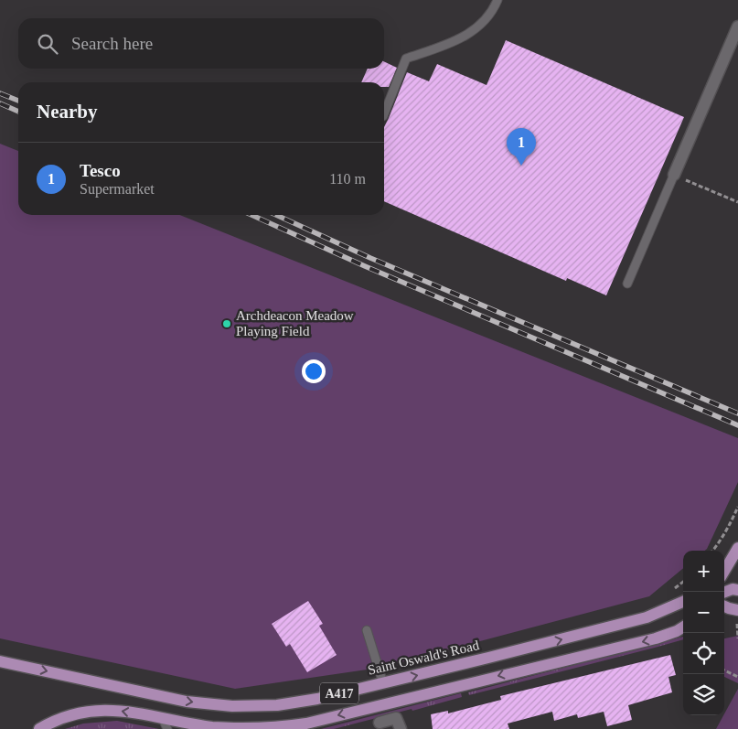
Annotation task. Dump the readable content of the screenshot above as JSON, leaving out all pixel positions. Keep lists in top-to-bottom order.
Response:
{
  "streets": {
    "main road": ["Saint Oswald's Road", "A417"]
  },
  "places": ["Archdeacon Meadow Playing Field"],
  "page": {
    "search": "Search here",
    "heading": "Nearby",
    "pins": "1",
    "list": [
      {
        "mark": "1",
        "name": "Tesco",
        "note": "Supermarket",
        "value": "110 m"
      }
    ],
    "map_buttons": ["+", "−"]
  }
}
